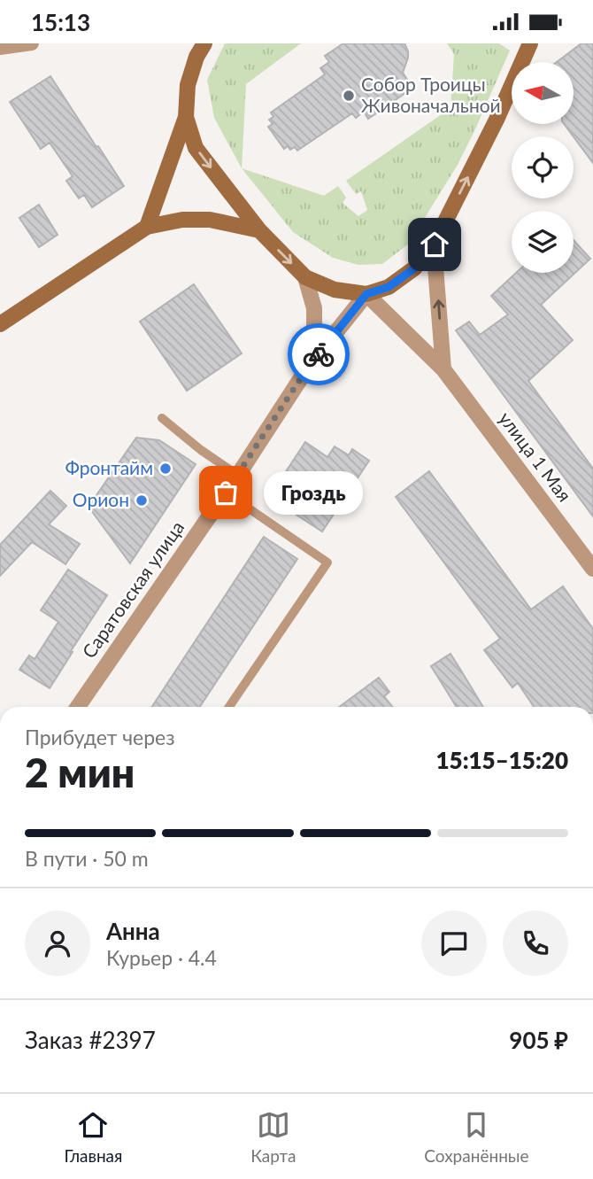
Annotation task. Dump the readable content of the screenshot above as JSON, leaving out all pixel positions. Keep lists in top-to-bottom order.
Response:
{
  "streets": {
    "street": ["улица 1 Мая", "Саратовская улица"]
  },
  "crossings": [
    ["улица 1 Мая", "Саратовская улица"]
  ],
  "places": [
    "Собор Троицы Живоначальной",
    "Фронтайм",
    "Гроздь",
    "Орион"
  ],
  "north": "left",
  "page": {
    "status": "15:13",
    "bubble": "Гроздь",
    "heading": ["2 мин", "Прибудет через", "15:15–15:20"],
    "panel": [
      "Анна",
      "Курьер · 4.4",
      "Заказ #2397",
      "905 ₽"
    ],
    "bar": "В пути · 50 m",
    "tabs": ["Главная", "Карта", "Сохранённые"]
  }
}
